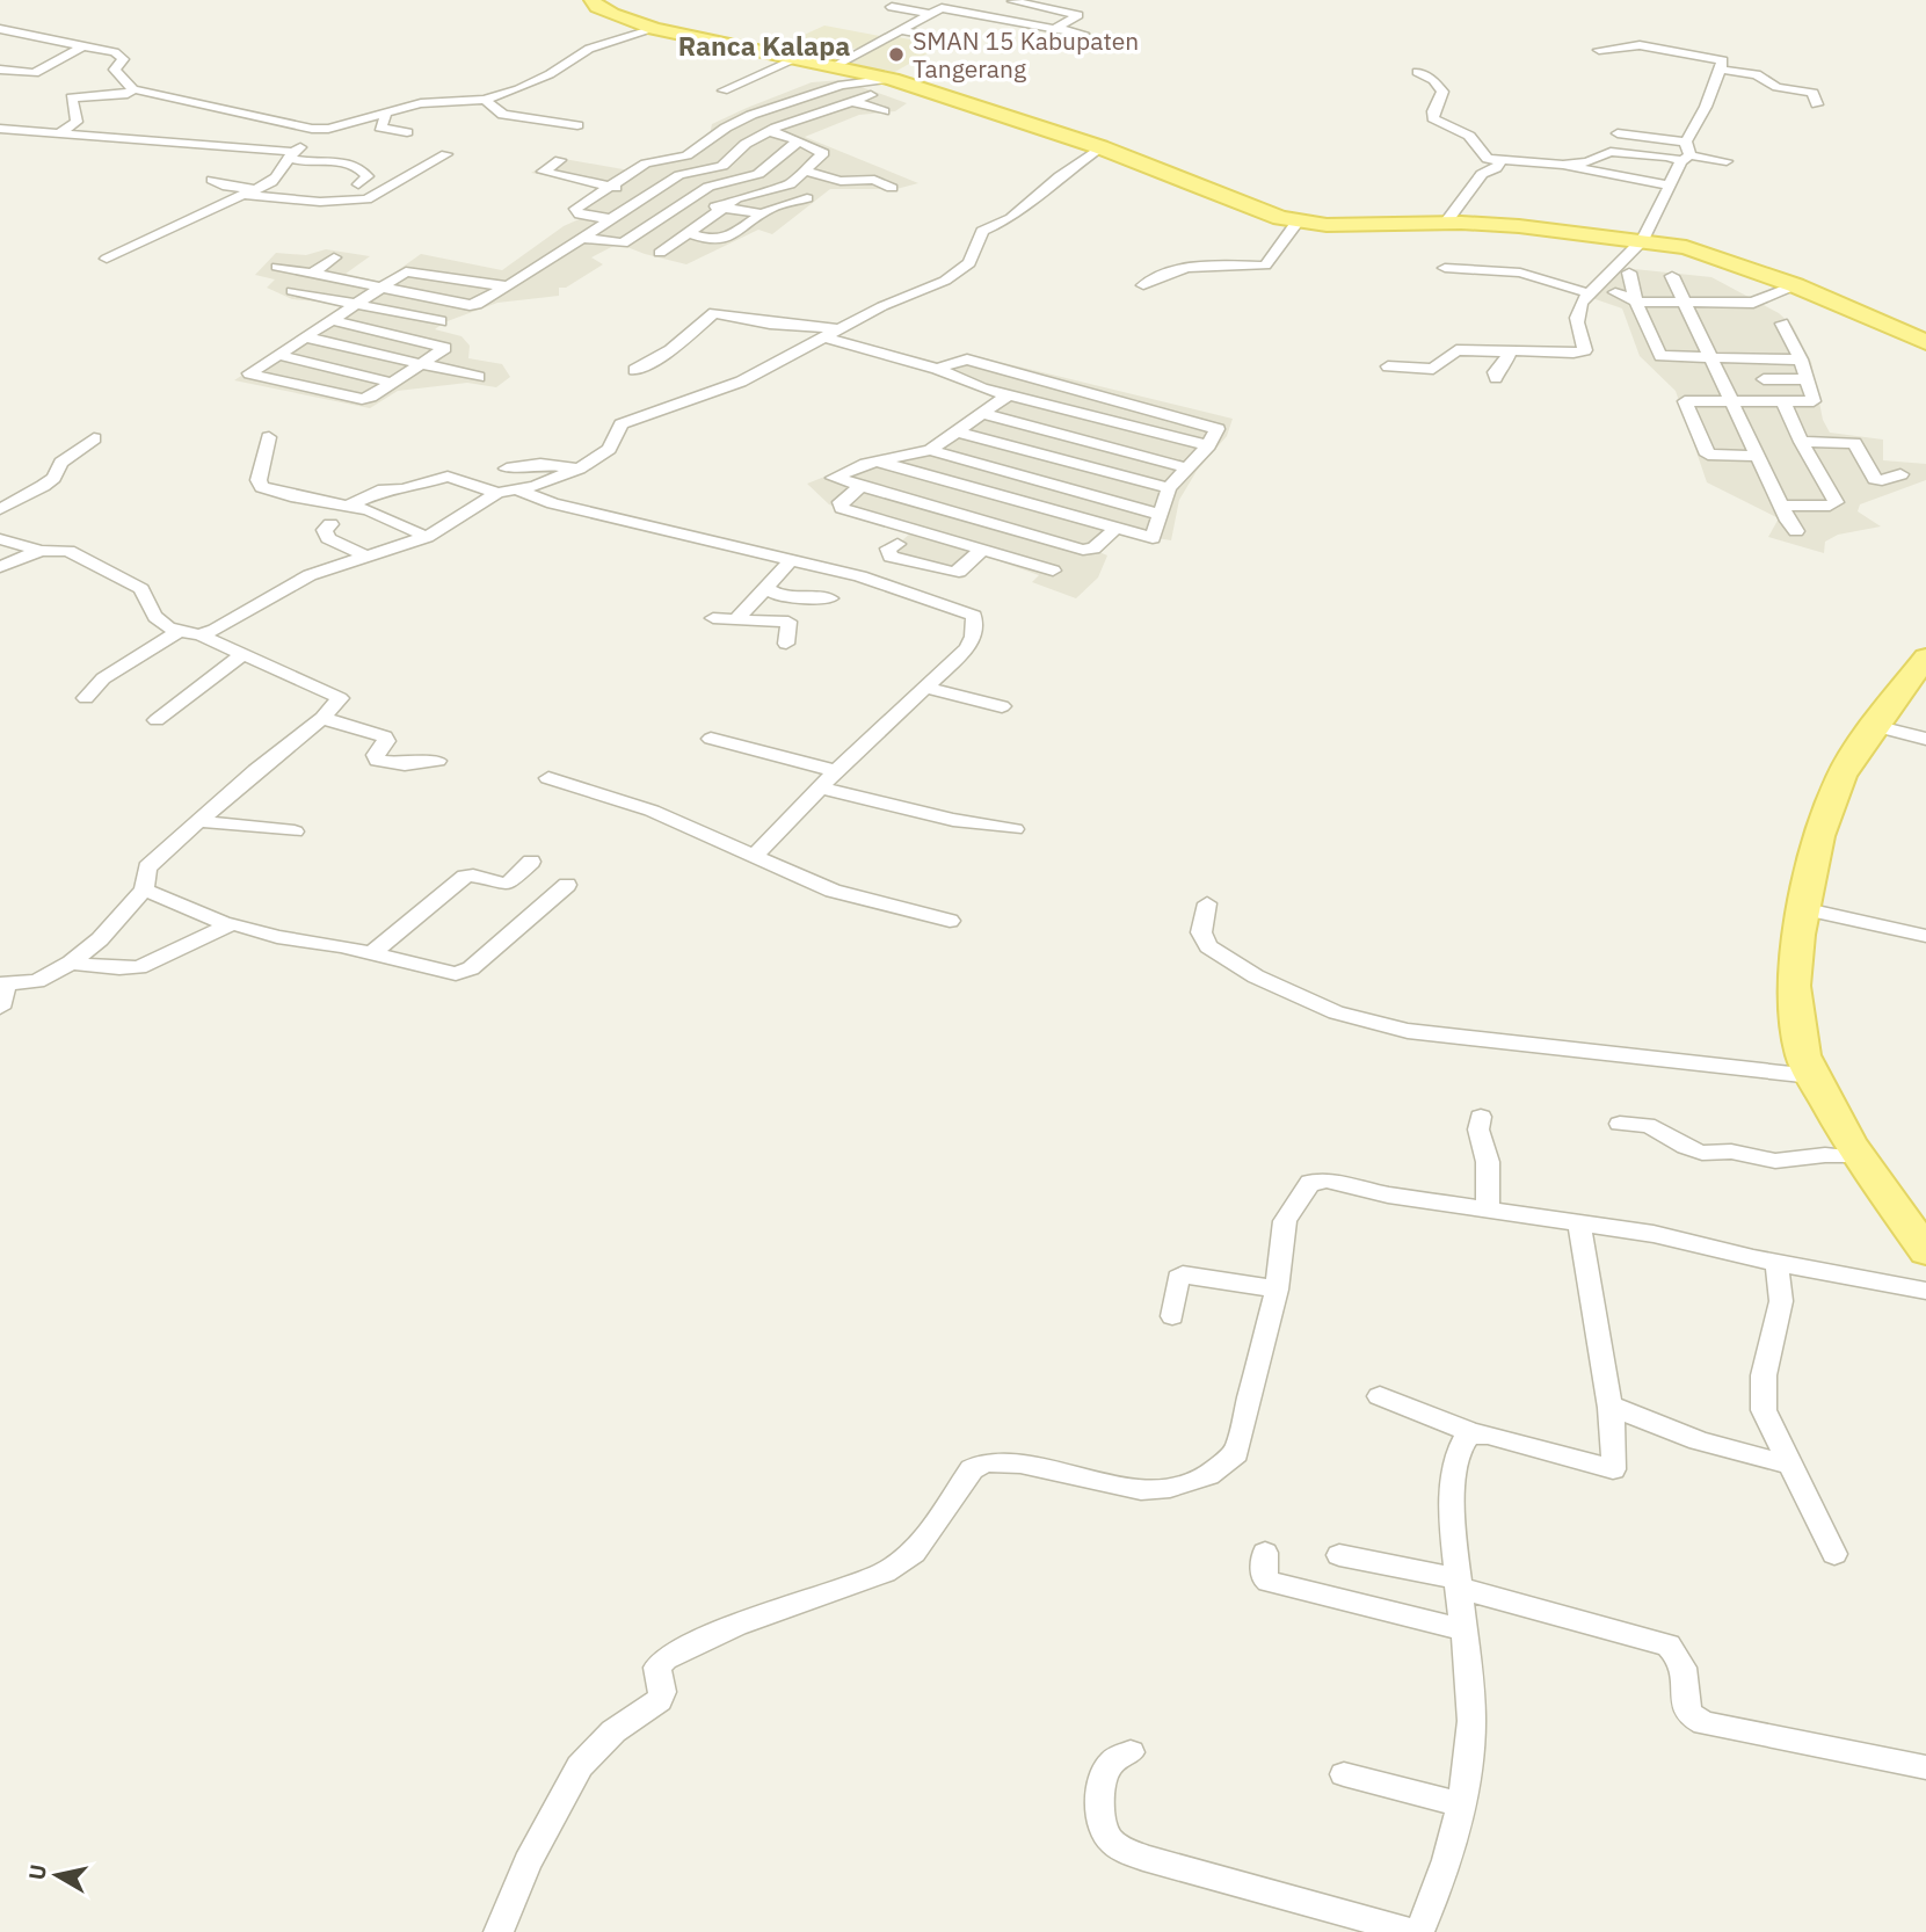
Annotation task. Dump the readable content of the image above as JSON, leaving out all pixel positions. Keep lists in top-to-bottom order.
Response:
{
  "districts": ["Ranca Kalapa"],
  "places": ["SMAN 15 Kabupaten Tangerang"],
  "north": "left"
}
